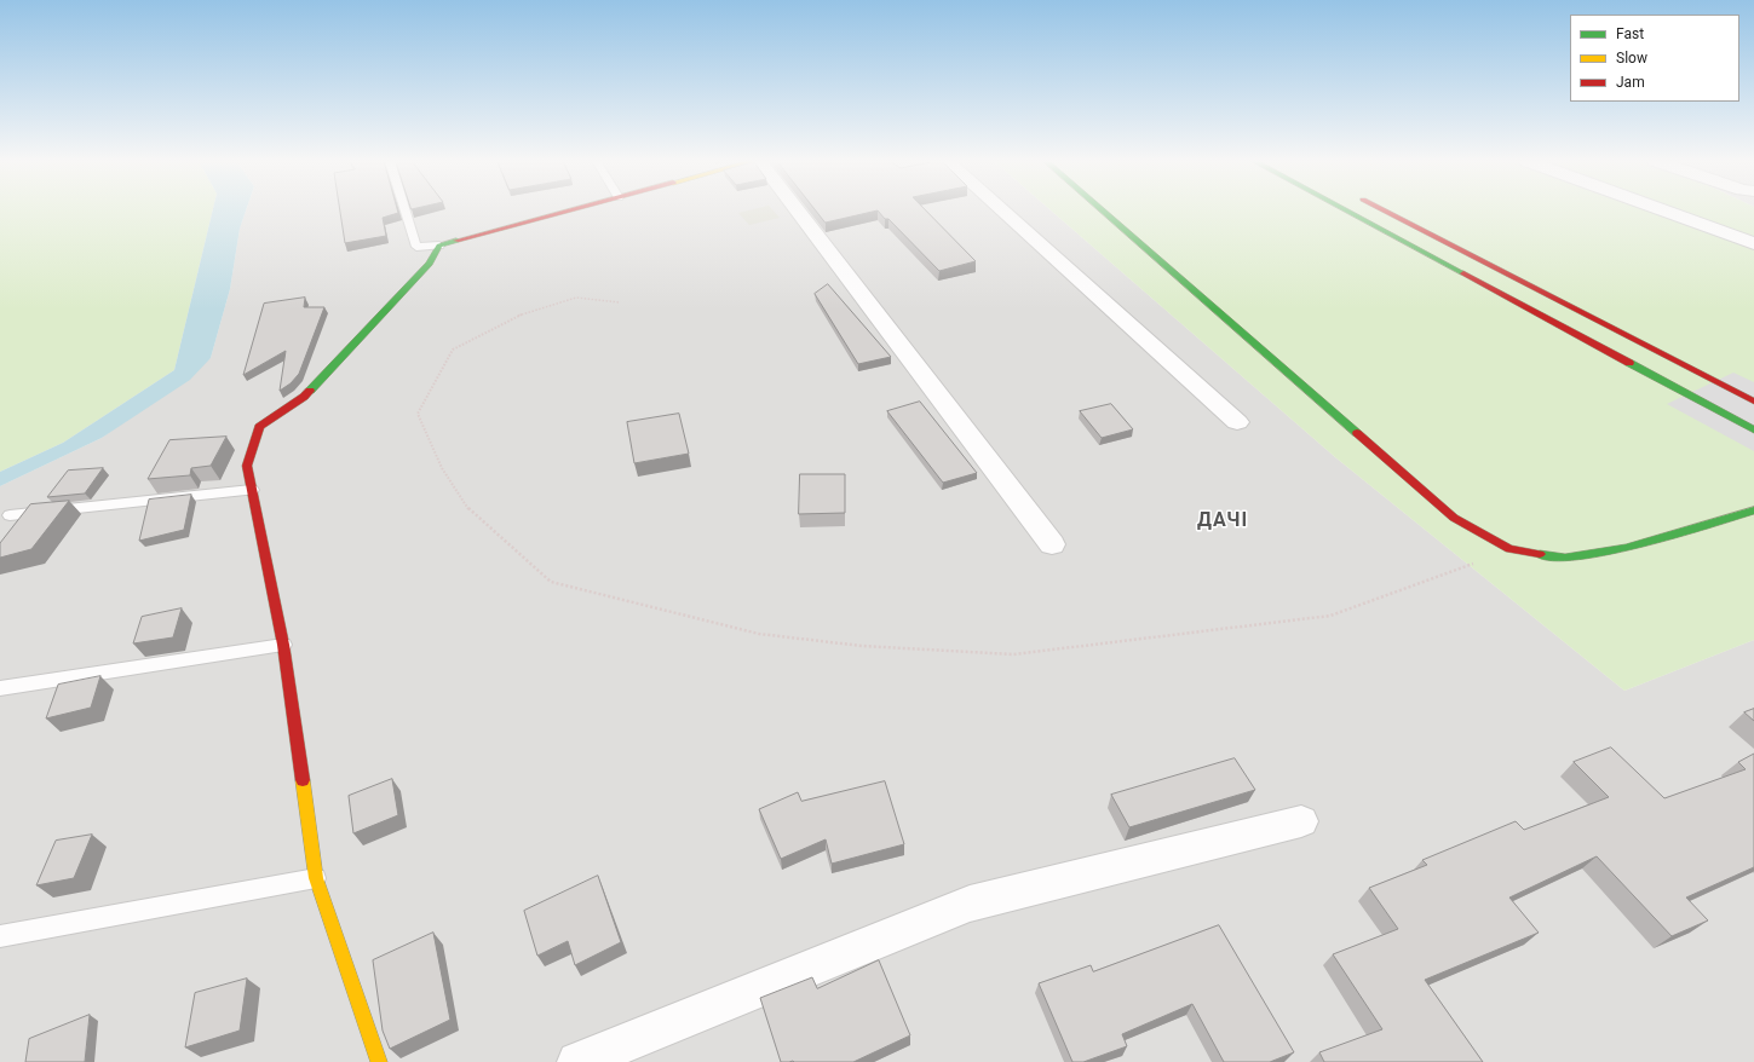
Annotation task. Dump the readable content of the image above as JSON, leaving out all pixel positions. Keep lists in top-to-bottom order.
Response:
{
  "districts": ["ДАЧІ"],
  "legend": ["Fast", "Slow", "Jam"]
}
